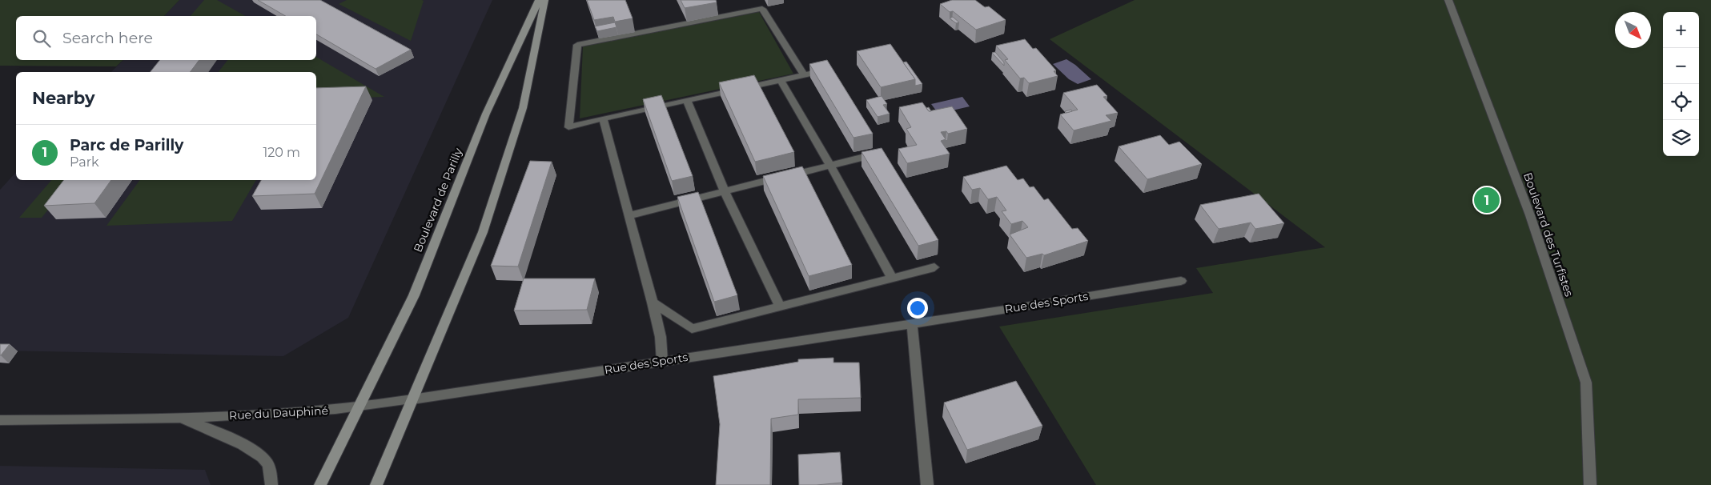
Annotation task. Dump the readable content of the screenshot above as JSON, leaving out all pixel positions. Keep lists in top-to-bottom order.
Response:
{
  "streets": {
    "main road": ["Boulevard de Parilly"],
    "street": ["Boulevard des Turfistes", "Rue des Sports", "Rue du Dauphiné"]
  },
  "crossings": [
    ["Boulevard de Parilly", "Rue du Dauphiné"],
    ["Rue des Sports", "Rue du Dauphiné"]
  ],
  "north": "bottom right",
  "page": {
    "map_buttons": ["+", "−"],
    "search": "Search here",
    "heading": "Nearby",
    "list": [
      {
        "mark": "1",
        "name": "Parc de Parilly",
        "note": "Park",
        "value": "120 m"
      }
    ],
    "pins": "1"
  }
}
